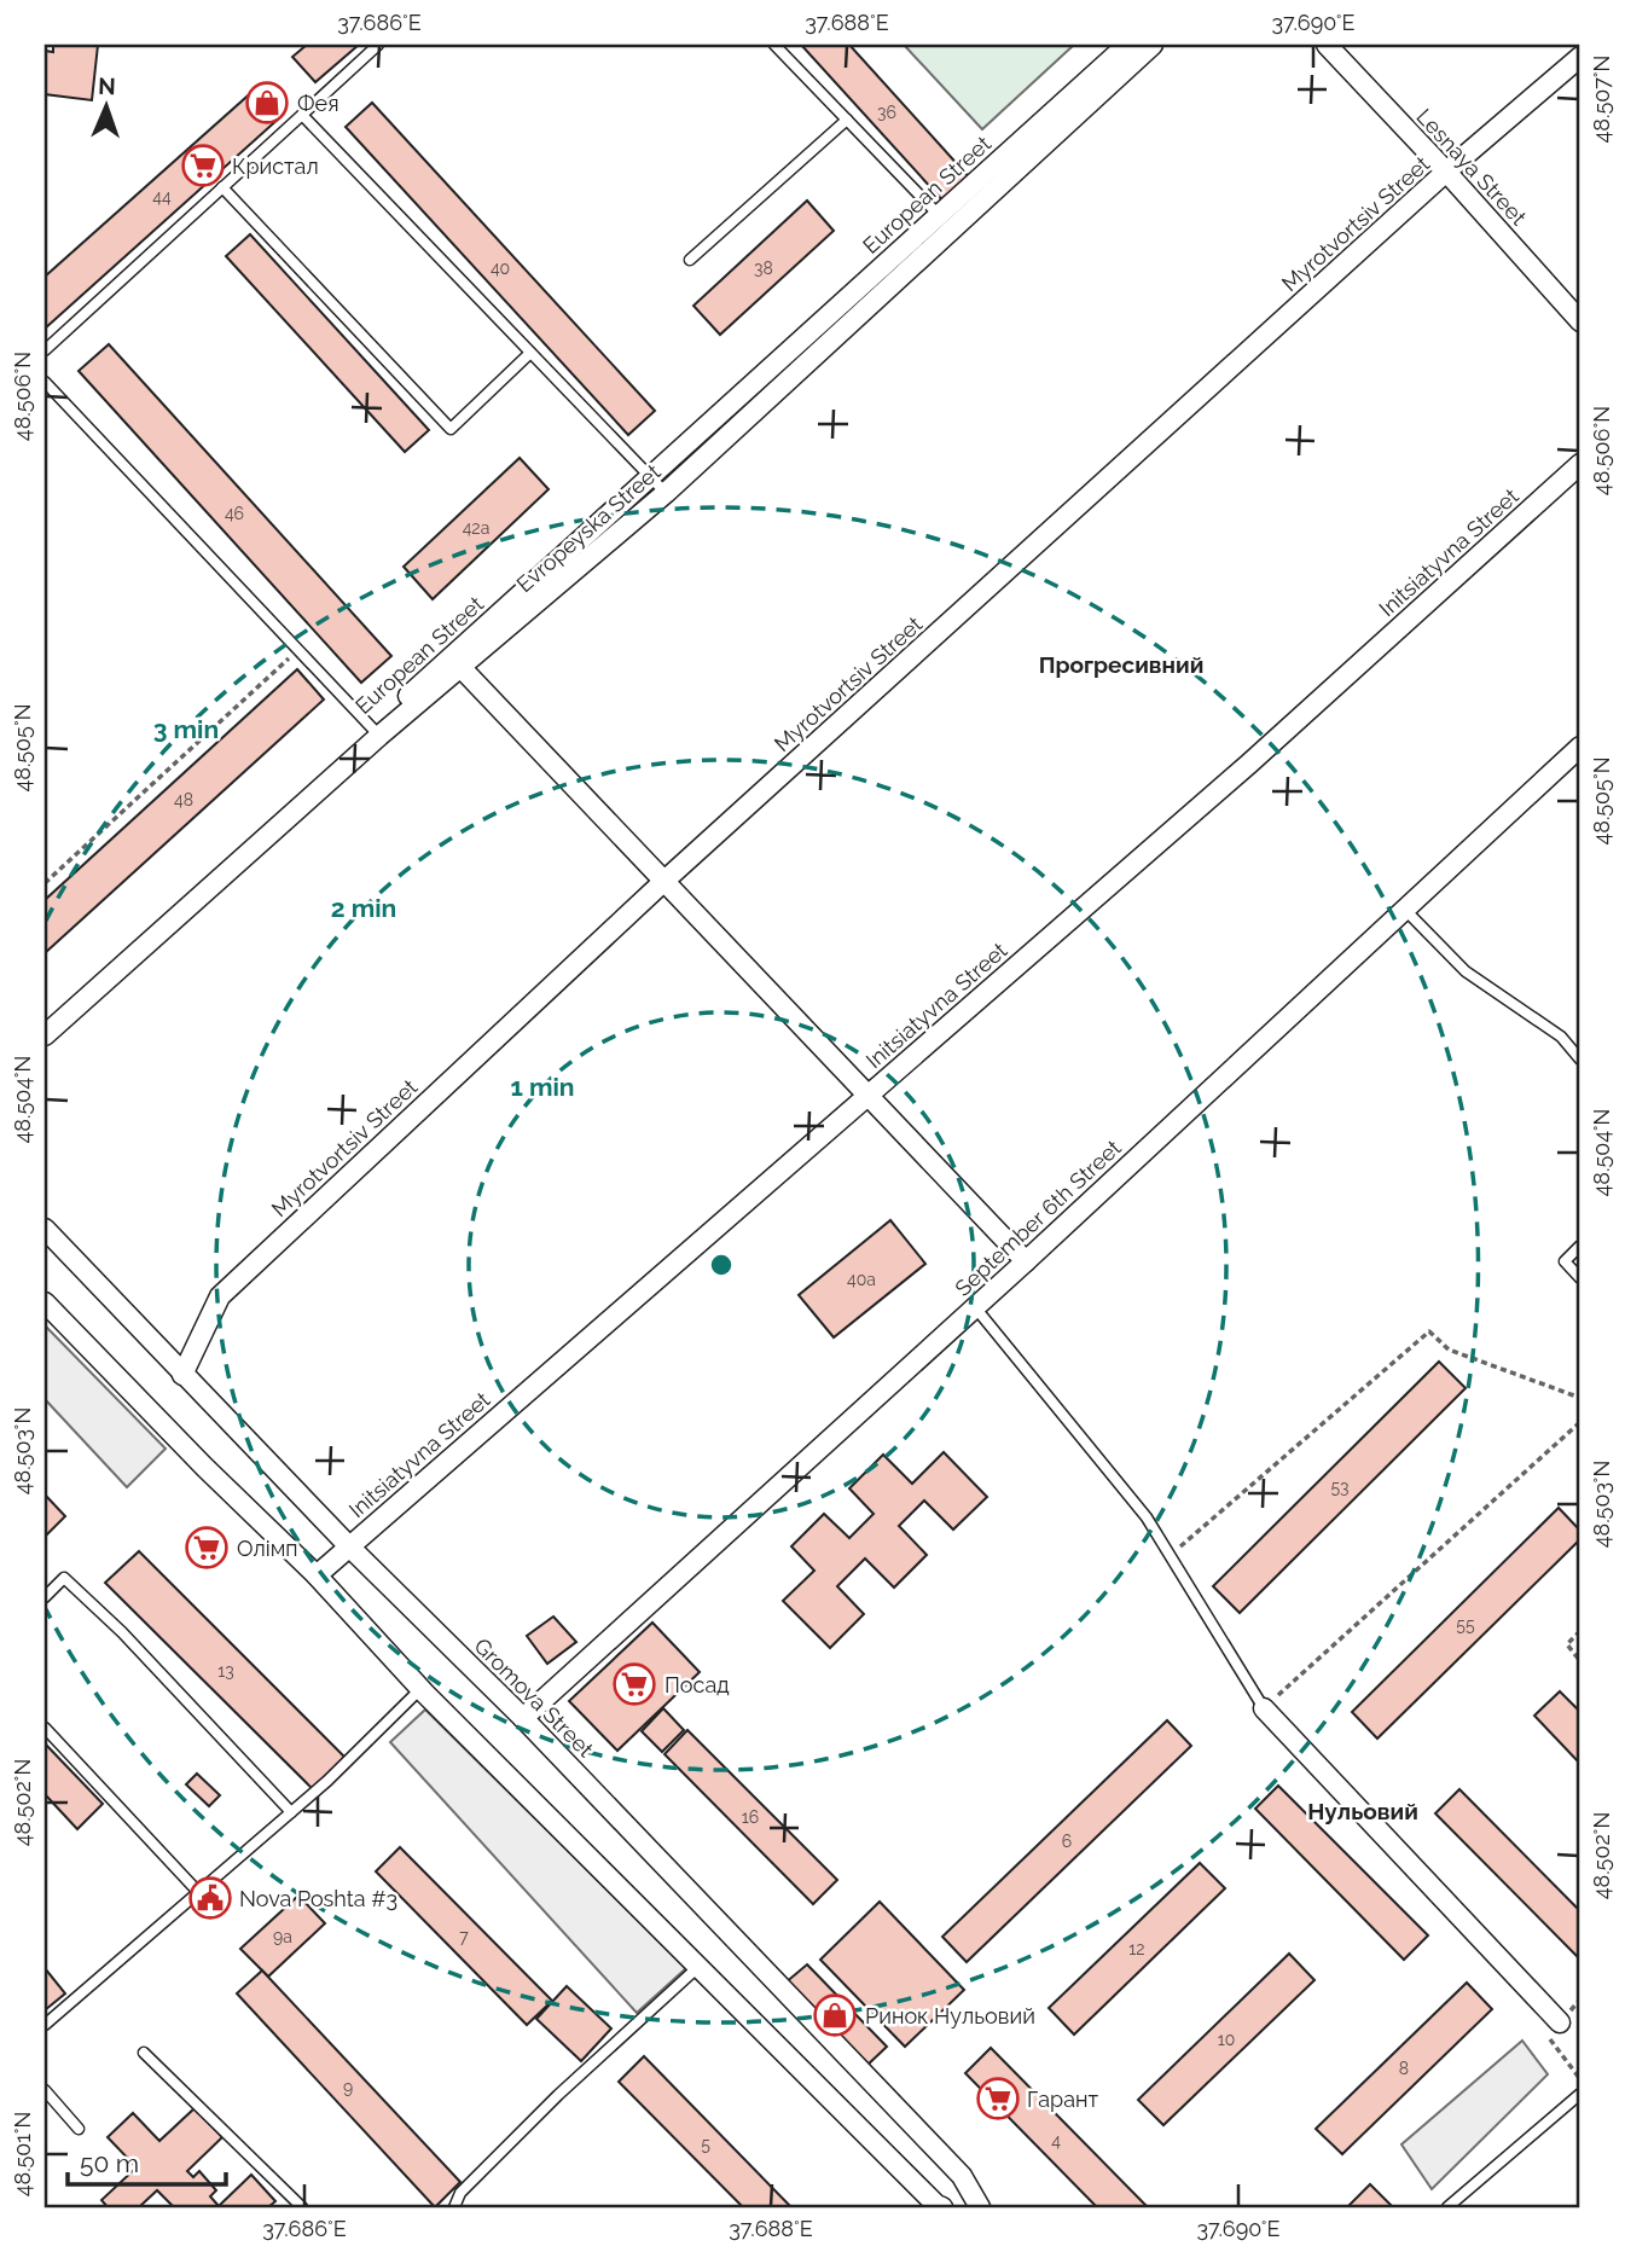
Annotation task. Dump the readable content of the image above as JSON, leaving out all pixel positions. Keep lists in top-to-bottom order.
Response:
{
  "streets": {
    "street": [
      "Lesnaya Street",
      "European Street",
      "Myrotvortsiv Street",
      "Evropeyska Street",
      "Initsiatyvna Street",
      "September 6th Street",
      "Gromova Street"
    ]
  },
  "crossings": [
    ["Lesnaya Street", "Myrotvortsiv Street"],
    ["Myrotvortsiv Street", "Gromova Street"],
    ["Initsiatyvna Street", "Gromova Street"],
    ["September 6th Street", "Gromova Street"]
  ],
  "districts": ["Прогресивний", "Нульовий"],
  "places": {
    "shop": ["Фея", "Ринок Нульовий"],
    "supermarket": [
      "Кристал",
      "Олімп",
      "Посад",
      "Гарант"
    ],
    "public building": ["Nova Poshta #3"]
  },
  "house_numbers": [
    "36",
    "44",
    "40",
    "38",
    "46",
    "42а",
    "48",
    "40а",
    "53",
    "55",
    "13",
    "16",
    "6",
    "9а",
    "7",
    "12",
    "10",
    "8",
    "9",
    "4",
    "5"
  ],
  "scale_bar": "50 m",
  "north": "top",
  "coordinates": [
    "37.686°E",
    "37.688°E",
    "37.690°E",
    "48.507°N",
    "48.506°N",
    "48.505°N",
    "48.504°N",
    "48.503°N",
    "48.502°N",
    "48.501°N"
  ],
  "rings": ["3 min", "2 min", "1 min"]
}
